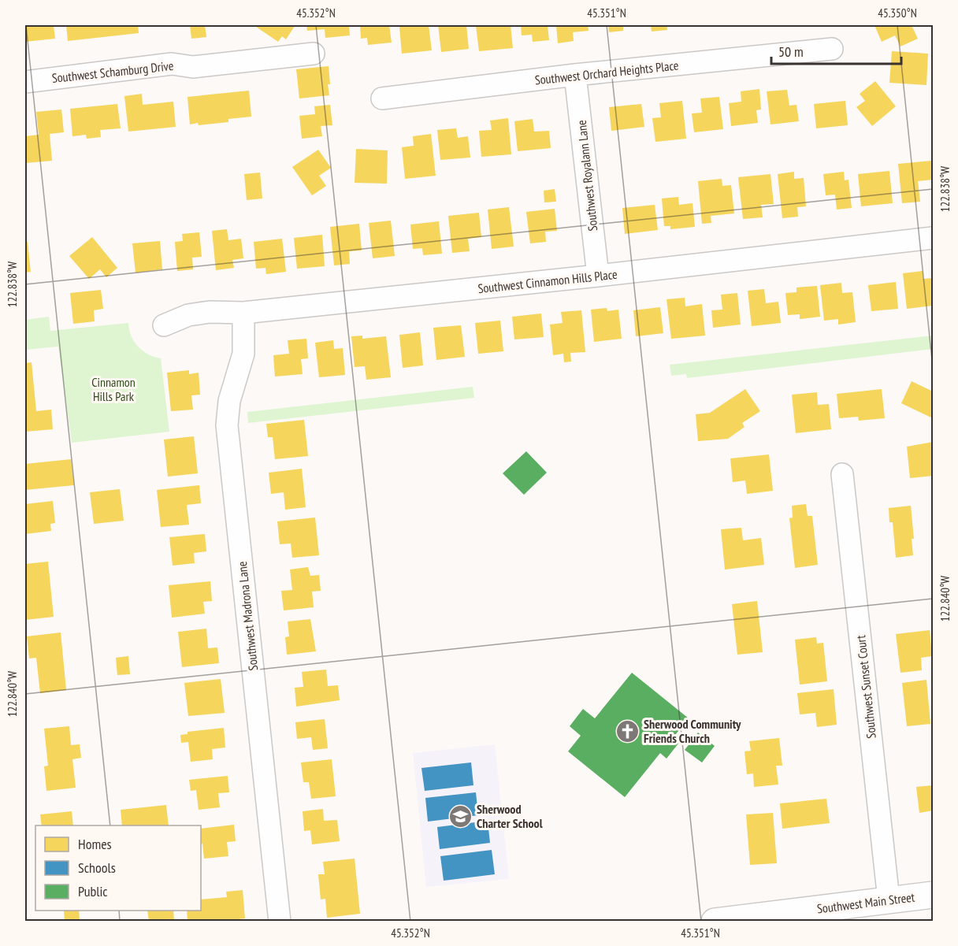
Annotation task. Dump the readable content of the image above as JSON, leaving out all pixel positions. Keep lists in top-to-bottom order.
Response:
{
  "streets": {
    "street": [
      "Southwest Schamburg Drive",
      "Southwest Orchard Heights Place",
      "Southwest Royalann Lane",
      "Southwest Cinnamon Hills Place",
      "Southwest Madrona Lane",
      "Southwest Sunset Court",
      "Southwest Main Street"
    ]
  },
  "crossings": [
    ["Southwest Orchard Heights Place", "Southwest Royalann Lane"],
    ["Southwest Royalann Lane", "Southwest Cinnamon Hills Place"],
    ["Southwest Cinnamon Hills Place", "Southwest Madrona Lane"],
    ["Southwest Sunset Court", "Southwest Main Street"]
  ],
  "parks": ["Cinnamon Hills Park"],
  "places": {
    "church": ["Sherwood Community Friends Church"],
    "school or university": ["Sherwood Charter School"]
  },
  "legend": ["Homes", "Schools", "Public"],
  "scale_bar": "50 m",
  "coordinates": [
    "45.352°N",
    "45.351°N",
    "45.350°N",
    "122.838°W",
    "122.840°W"
  ]
}
